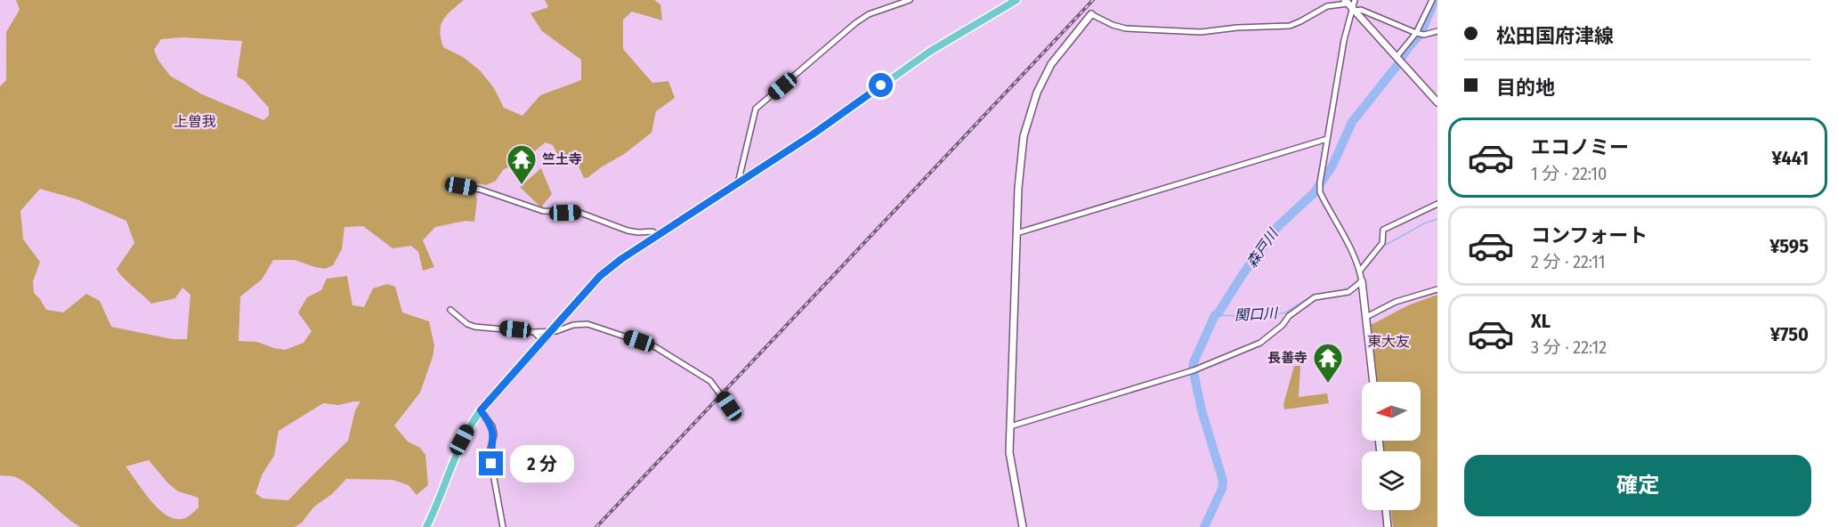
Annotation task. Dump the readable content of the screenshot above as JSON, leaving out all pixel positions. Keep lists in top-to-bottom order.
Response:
{
  "districts": ["上曽我", "東大友"],
  "water": ["森戸川", "関口川"],
  "places": {
    "temple": ["竺土寺", "長善寺"]
  },
  "north": "left",
  "page": {
    "banner": ["松田国府津線", "目的地"],
    "list": [
      {
        "name": "エコノミー",
        "note": "1 分 · 22:10",
        "value": "¥441"
      },
      {
        "name": "コンフォート",
        "note": "2 分 · 22:11",
        "value": "¥595"
      },
      {
        "name": "XL",
        "note": "3 分 · 22:12",
        "value": "¥750"
      }
    ],
    "buttons": "確定",
    "bubble": "2 分"
  }
}
